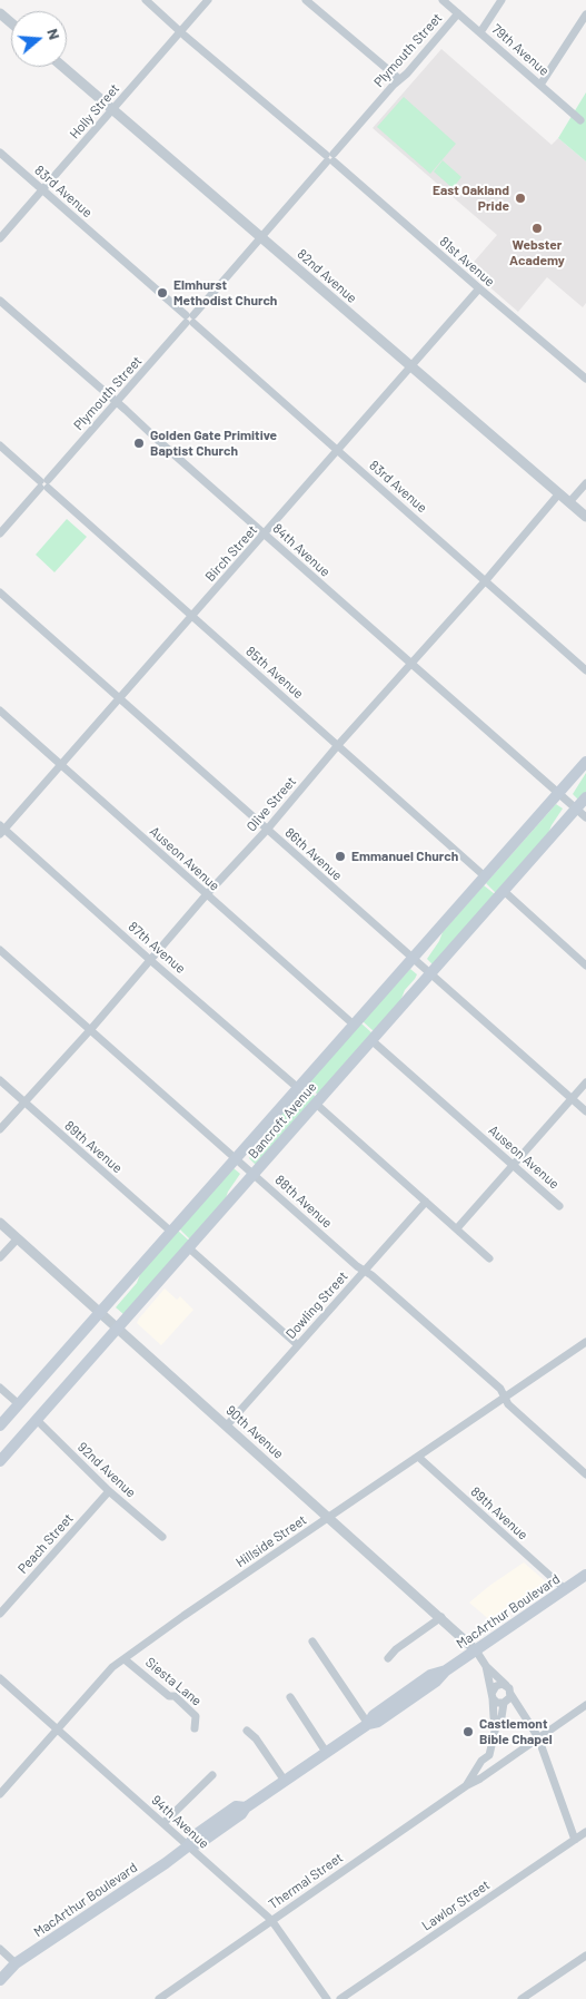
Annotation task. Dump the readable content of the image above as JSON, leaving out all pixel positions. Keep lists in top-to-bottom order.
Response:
{
  "streets": {
    "main road": ["Bancroft Avenue", "MacArthur Boulevard"],
    "street": [
      "Plymouth Street",
      "79th Avenue",
      "Holly Street",
      "83rd Avenue",
      "81st Avenue",
      "82nd Avenue",
      "84th Avenue",
      "Birch Street",
      "85th Avenue",
      "Olive Street",
      "86th Avenue",
      "Auseon Avenue",
      "87th Avenue",
      "89th Avenue",
      "88th Avenue",
      "Dowling Street",
      "90th Avenue",
      "92nd Avenue",
      "Hillside Street",
      "Peach Street",
      "Siesta Lane",
      "94th Avenue",
      "Thermal Street",
      "Lawlor Street"
    ]
  },
  "crossings": [
    ["Plymouth Street", "79th Avenue"],
    ["Plymouth Street", "83rd Avenue"],
    ["Plymouth Street", "81st Avenue"],
    ["Plymouth Street", "82nd Avenue"],
    ["Plymouth Street", "84th Avenue"],
    ["Plymouth Street", "85th Avenue"],
    ["Holly Street", "83rd Avenue"],
    ["Holly Street", "81st Avenue"],
    ["Holly Street", "82nd Avenue"],
    ["83rd Avenue", "Birch Street"],
    ["83rd Avenue", "Olive Street"],
    ["81st Avenue", "Birch Street"],
    ["82nd Avenue", "Birch Street"],
    ["82nd Avenue", "Olive Street"],
    ["84th Avenue", "Birch Street"],
    ["84th Avenue", "Olive Street"],
    ["84th Avenue", "Bancroft Avenue"],
    ["Birch Street", "85th Avenue"],
    ["Birch Street", "86th Avenue"],
    ["Birch Street", "Auseon Avenue"],
    ["Birch Street", "87th Avenue"],
    ["85th Avenue", "Olive Street"],
    ["85th Avenue", "Bancroft Avenue"],
    ["Olive Street", "86th Avenue"],
    ["Olive Street", "Auseon Avenue"],
    ["Olive Street", "87th Avenue"],
    ["Olive Street", "89th Avenue"],
    ["Olive Street", "88th Avenue"],
    ["86th Avenue", "Bancroft Avenue"],
    ["Auseon Avenue", "Bancroft Avenue"],
    ["87th Avenue", "Bancroft Avenue"],
    ["Bancroft Avenue", "89th Avenue"],
    ["Bancroft Avenue", "88th Avenue"],
    ["Bancroft Avenue", "90th Avenue"],
    ["Bancroft Avenue", "92nd Avenue"],
    ["89th Avenue", "Hillside Street"],
    ["89th Avenue", "MacArthur Boulevard"],
    ["88th Avenue", "Dowling Street"],
    ["88th Avenue", "Hillside Street"],
    ["Dowling Street", "90th Avenue"],
    ["90th Avenue", "Hillside Street"],
    ["90th Avenue", "MacArthur Boulevard"],
    ["90th Avenue", "Thermal Street"],
    ["90th Avenue", "Lawlor Street"],
    ["92nd Avenue", "Peach Street"],
    ["Hillside Street", "Siesta Lane"],
    ["Hillside Street", "94th Avenue"],
    ["MacArthur Boulevard", "94th Avenue"],
    ["94th Avenue", "Thermal Street"]
  ],
  "places": [
    "East Oakland Pride",
    "Webster Academy",
    "Elmhurst Methodist Church",
    "Golden Gate Primitive Baptist Church",
    "Emmanuel Church",
    "Castlemont Bible Chapel"
  ],
  "north": "right"
}
